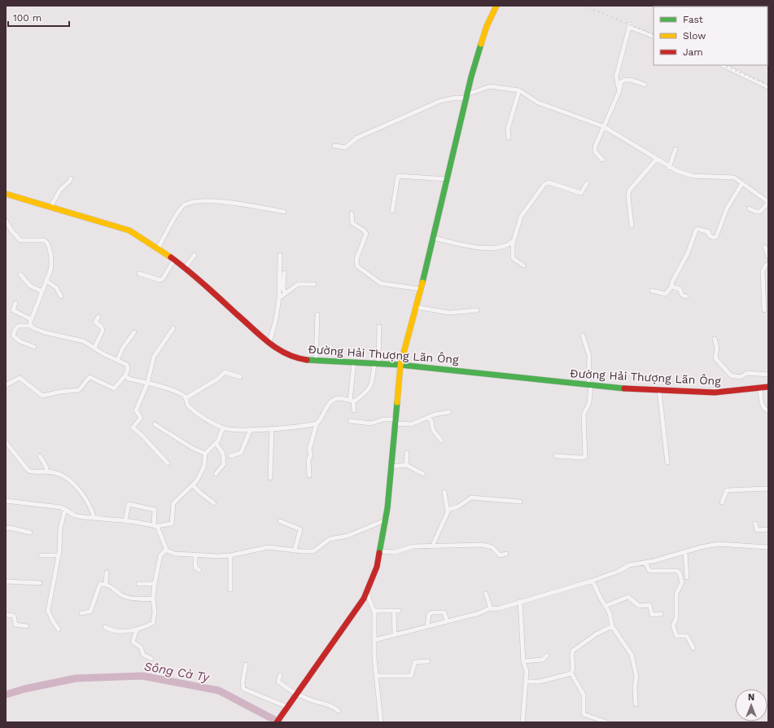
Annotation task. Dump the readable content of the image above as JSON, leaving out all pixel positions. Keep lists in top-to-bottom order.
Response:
{
  "streets": {
    "street": ["Đường Hải Thượng Lãn Ông"]
  },
  "water": ["Sông Cà Ty"],
  "legend": ["Fast", "Slow", "Jam"],
  "scale_bar": "100 m",
  "north": "top"
}
